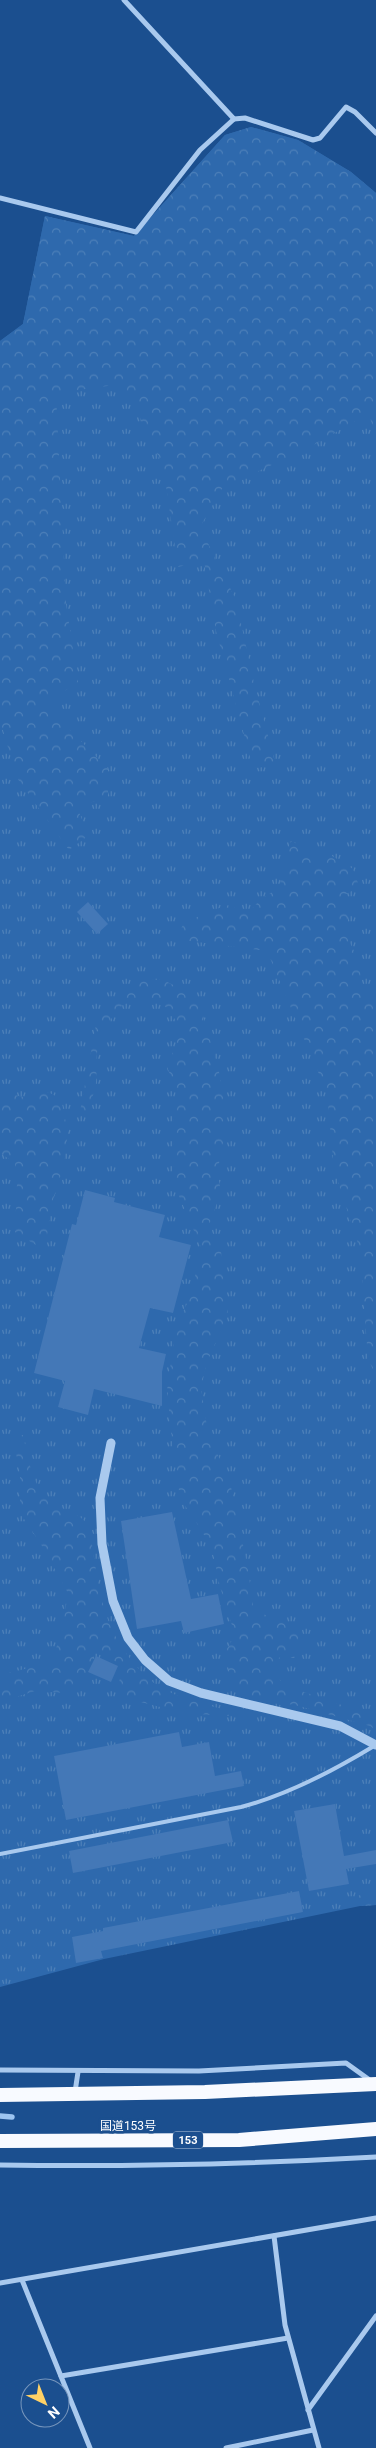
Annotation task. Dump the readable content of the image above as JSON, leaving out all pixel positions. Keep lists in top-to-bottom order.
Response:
{
  "streets": {
    "highway": ["国道153号", "153"]
  },
  "north": "bottom right"
}
